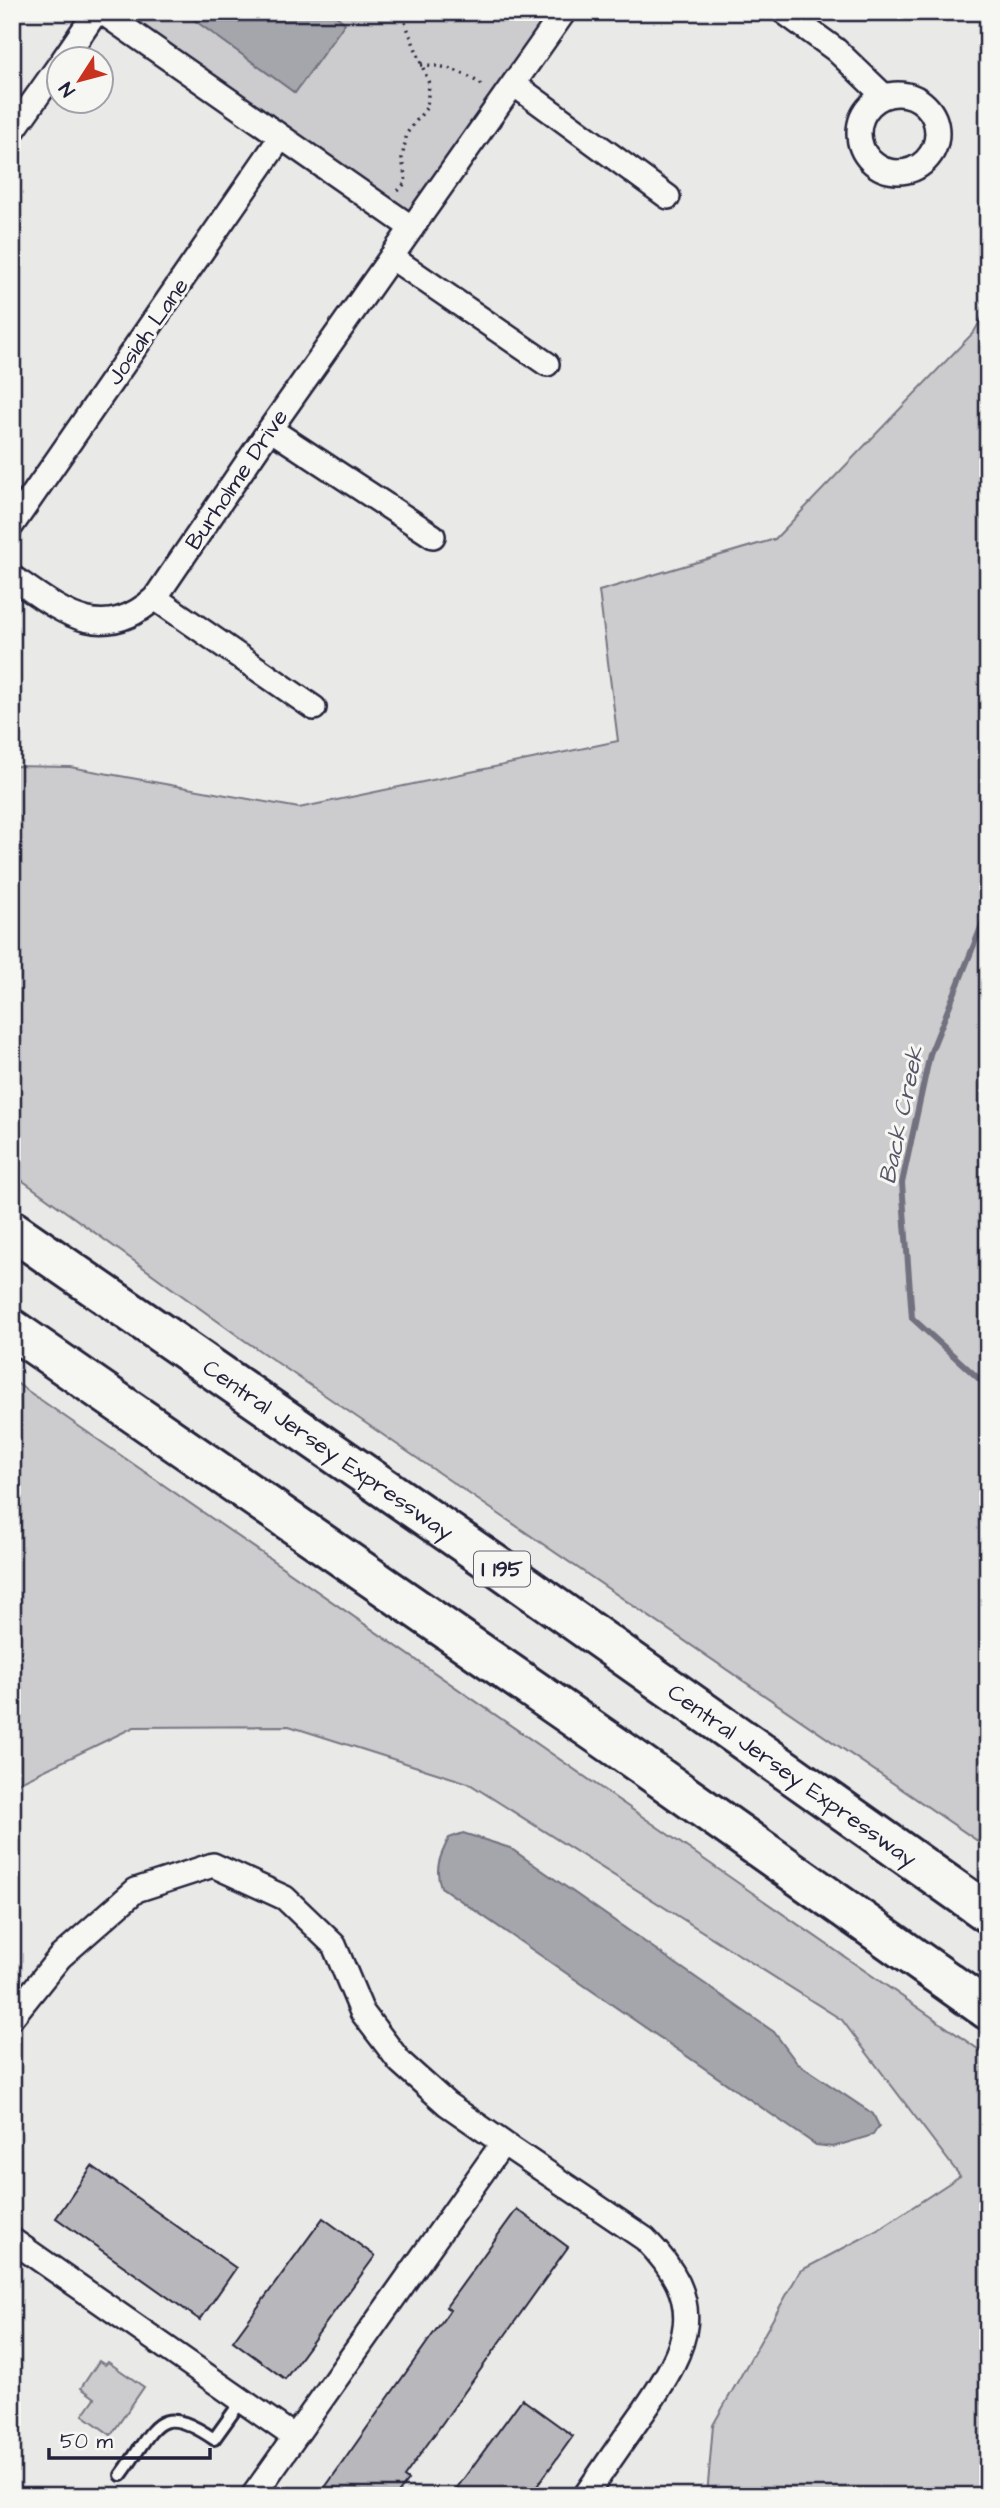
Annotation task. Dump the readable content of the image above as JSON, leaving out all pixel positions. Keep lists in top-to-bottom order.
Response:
{
  "streets": {
    "highway": ["Central Jersey Expressway", "I 195"],
    "street": ["Josiah Lane", "Burholme Drive"]
  },
  "water": ["Back Creek"],
  "scale_bar": "50 m",
  "north": "bottom left"
}
